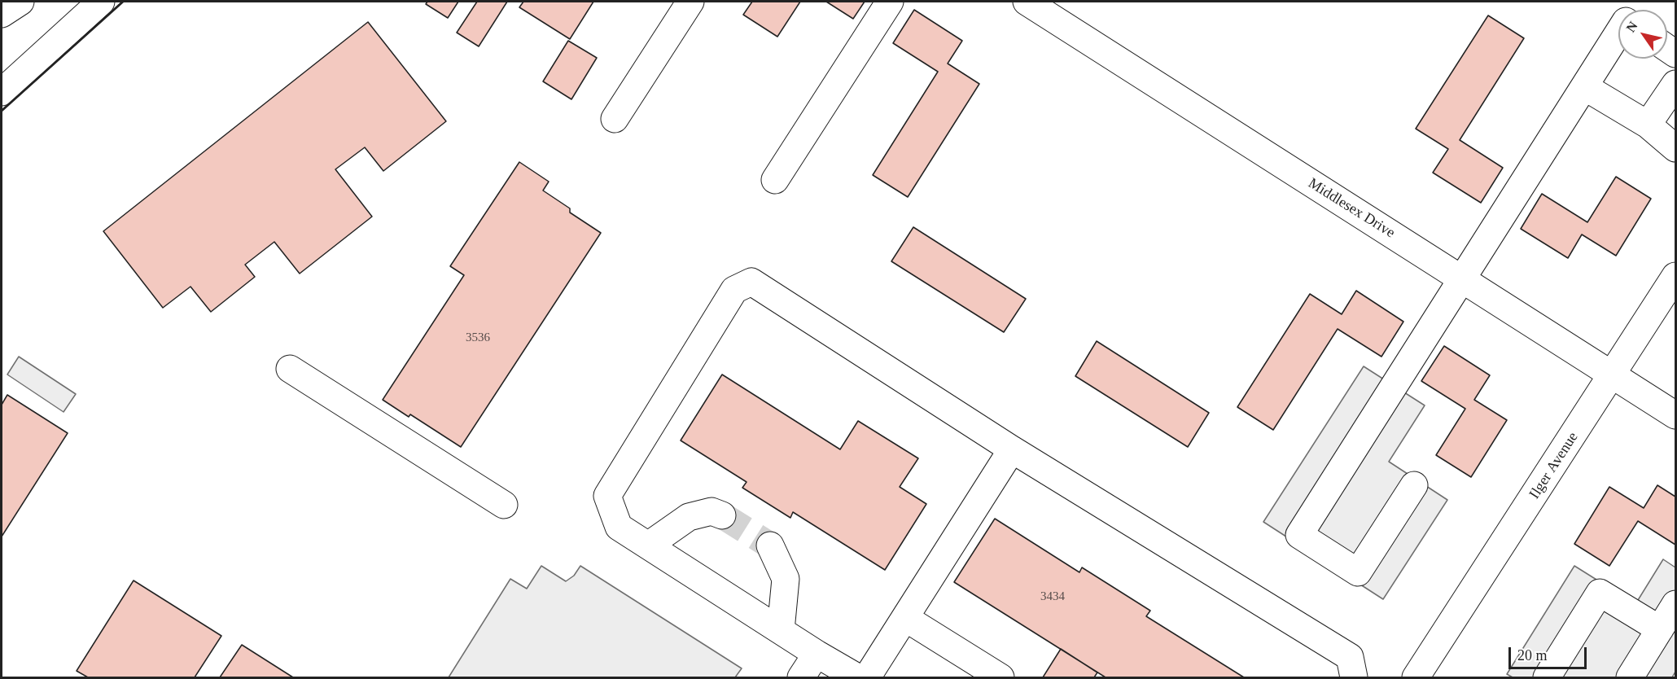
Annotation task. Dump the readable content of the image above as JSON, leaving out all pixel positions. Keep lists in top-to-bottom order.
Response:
{
  "streets": {
    "main road": ["Middlesex Drive", "Ilger Avenue"]
  },
  "crossings": [
    ["Middlesex Drive", "Ilger Avenue"]
  ],
  "house_numbers": ["3536", "3434"],
  "scale_bar": "20 m",
  "north": "top left"
}
